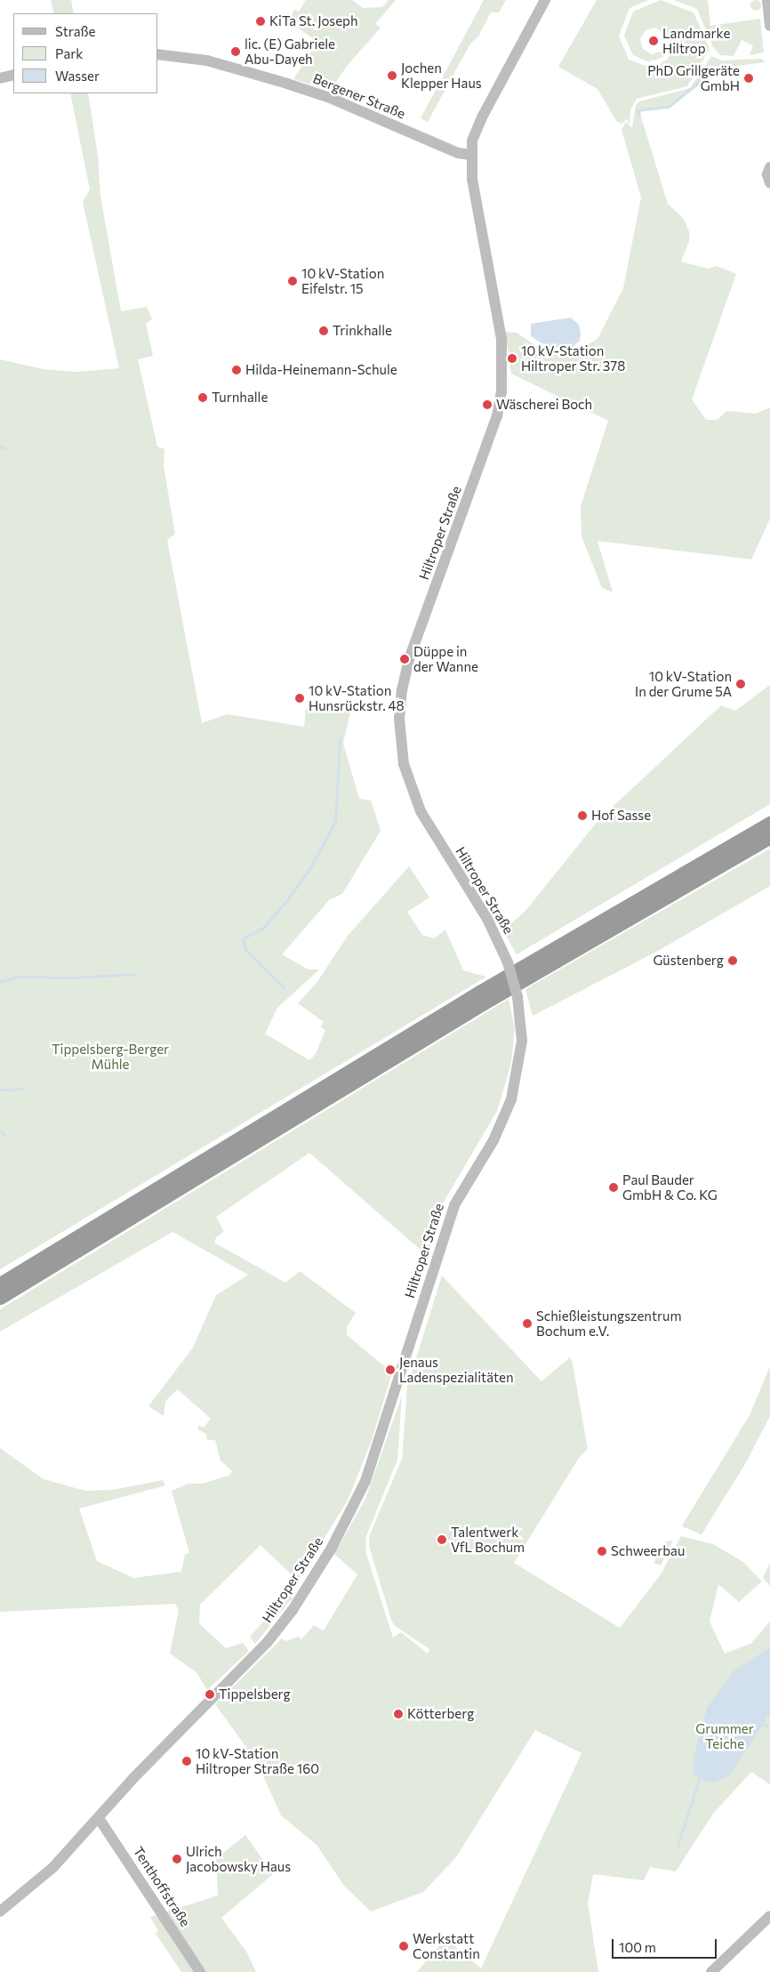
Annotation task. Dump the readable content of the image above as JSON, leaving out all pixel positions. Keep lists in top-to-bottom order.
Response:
{
  "streets": {
    "street": ["Bergener Straße", "Hiltroper Straße", "Tenthoffstraße"]
  },
  "crossings": [
    ["Bergener Straße", "Hiltroper Straße"],
    ["Hiltroper Straße", "Tenthoffstraße"]
  ],
  "parks": ["Tippelsberg-Berger Mühle", "Grummer Teiche"],
  "places": [
    "KiTa St. Joseph",
    "Landmarke Hiltrop",
    "lic. (E) Gabriele Abu-Dayeh",
    "Jochen Klepper Haus",
    "PhD Grillgeräte GmbH",
    "10 kV-Station Eifelstr. 15",
    "Trinkhalle",
    "10 kV-Station Hiltroper Str. 378",
    "Hilda-Heinemann-Schule",
    "Turnhalle",
    "Wäscherei Boch",
    "Düppe in der Wanne",
    "10 kV-Station In der Grume 5A",
    "10 kV-Station Hunsrückstr. 48",
    "Hof Sasse",
    "Güstenberg",
    "Paul Bauder GmbH & Co. KG",
    "Schießleistungszentrum Bochum e.V.",
    "Jenaus Ladenspezialitäten",
    "Talentwerk VfL Bochum",
    "Schweerbau",
    "Tippelsberg",
    "Kötterberg",
    "10 kV-Station Hiltroper Straße 160",
    "Ulrich Jacobowsky Haus",
    "Werkstatt Constantin"
  ],
  "legend": ["Straße", "Park", "Wasser"],
  "scale_bar": "100 m"
}
